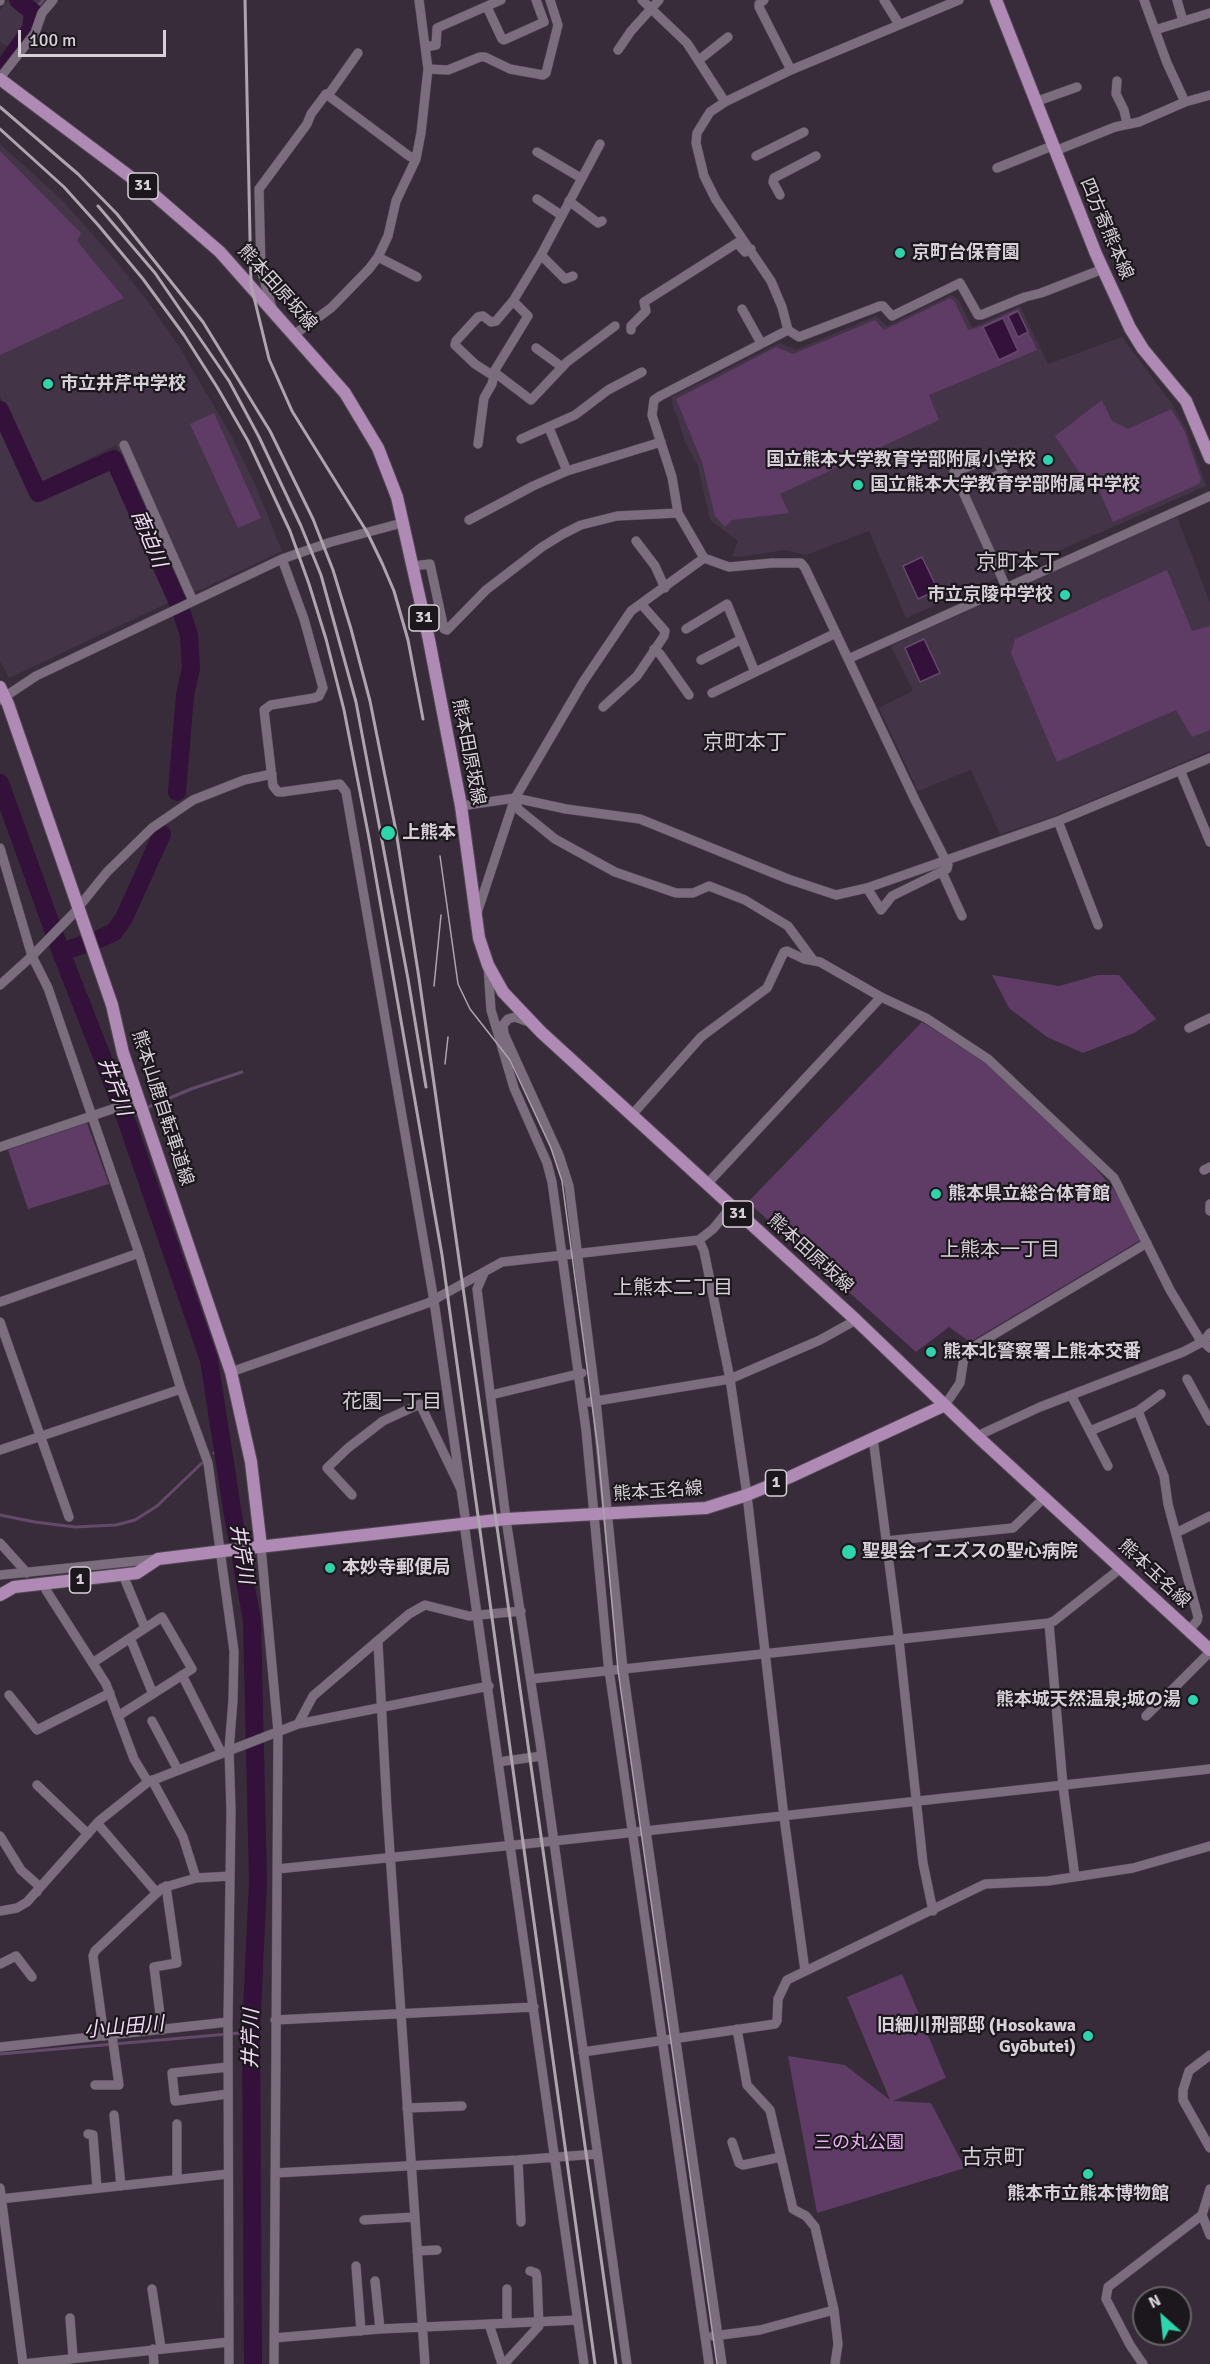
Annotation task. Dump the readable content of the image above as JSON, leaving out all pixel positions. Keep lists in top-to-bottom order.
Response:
{
  "streets": {
    "main road": [
      "31",
      "四方寄熊本線",
      "熊本田原坂線",
      "熊本山鹿自転車道線",
      "1",
      "熊本玉名線"
    ]
  },
  "crossings": [
    ["熊本田原坂線", "熊本玉名線"],
    ["熊本山鹿自転車道線", "熊本玉名線"]
  ],
  "districts": [
    "京町本丁",
    "京町本丁",
    "上熊本一丁目",
    "上熊本二丁目",
    "花園一丁目",
    "古京町"
  ],
  "water": ["南迫川", "井芹川", "小山田川"],
  "parks": ["三の丸公園"],
  "places": [
    "京町台保育園",
    "市立井芹中学校",
    "国立熊本大学教育学部附属小学校",
    "国立熊本大学教育学部附属中学校",
    "市立京陵中学校",
    "上熊本",
    "熊本県立総合体育館",
    "熊本北警察署上熊本交番",
    "聖嬰会イエズスの聖心病院",
    "本妙寺郵便局",
    "熊本城天然温泉;城の湯",
    "旧細川刑部邸 (Hosokawa Gyōbutei)",
    "熊本市立熊本博物館"
  ],
  "scale_bar": "100 m",
  "north": "top left"
}
